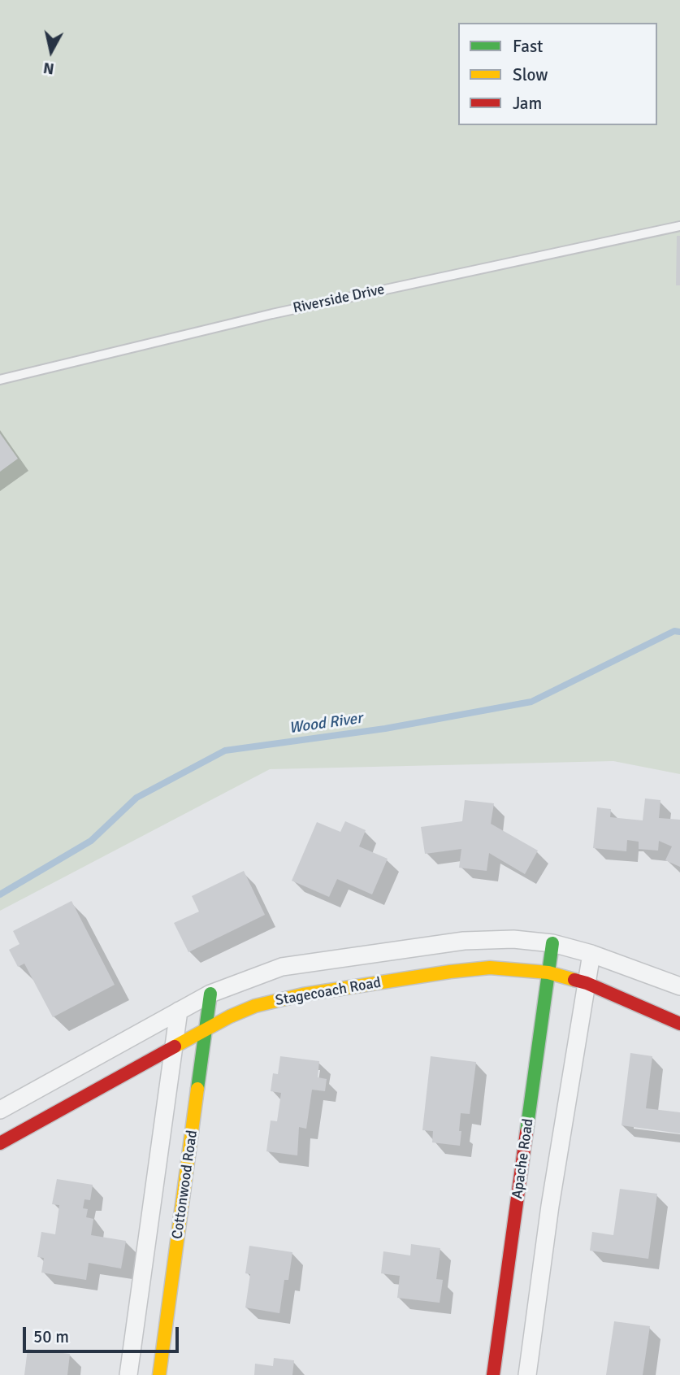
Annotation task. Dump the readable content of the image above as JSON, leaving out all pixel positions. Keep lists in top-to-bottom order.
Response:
{
  "streets": {
    "street": ["Stagecoach Road", "Apache Road", "Cottonwood Road"],
    "lane": ["Riverside Drive"]
  },
  "crossings": [
    ["Stagecoach Road", "Apache Road"],
    ["Stagecoach Road", "Cottonwood Road"]
  ],
  "water": ["Wood River"],
  "legend": ["Fast", "Slow", "Jam"],
  "scale_bar": "50 m",
  "north": "bottom"
}
